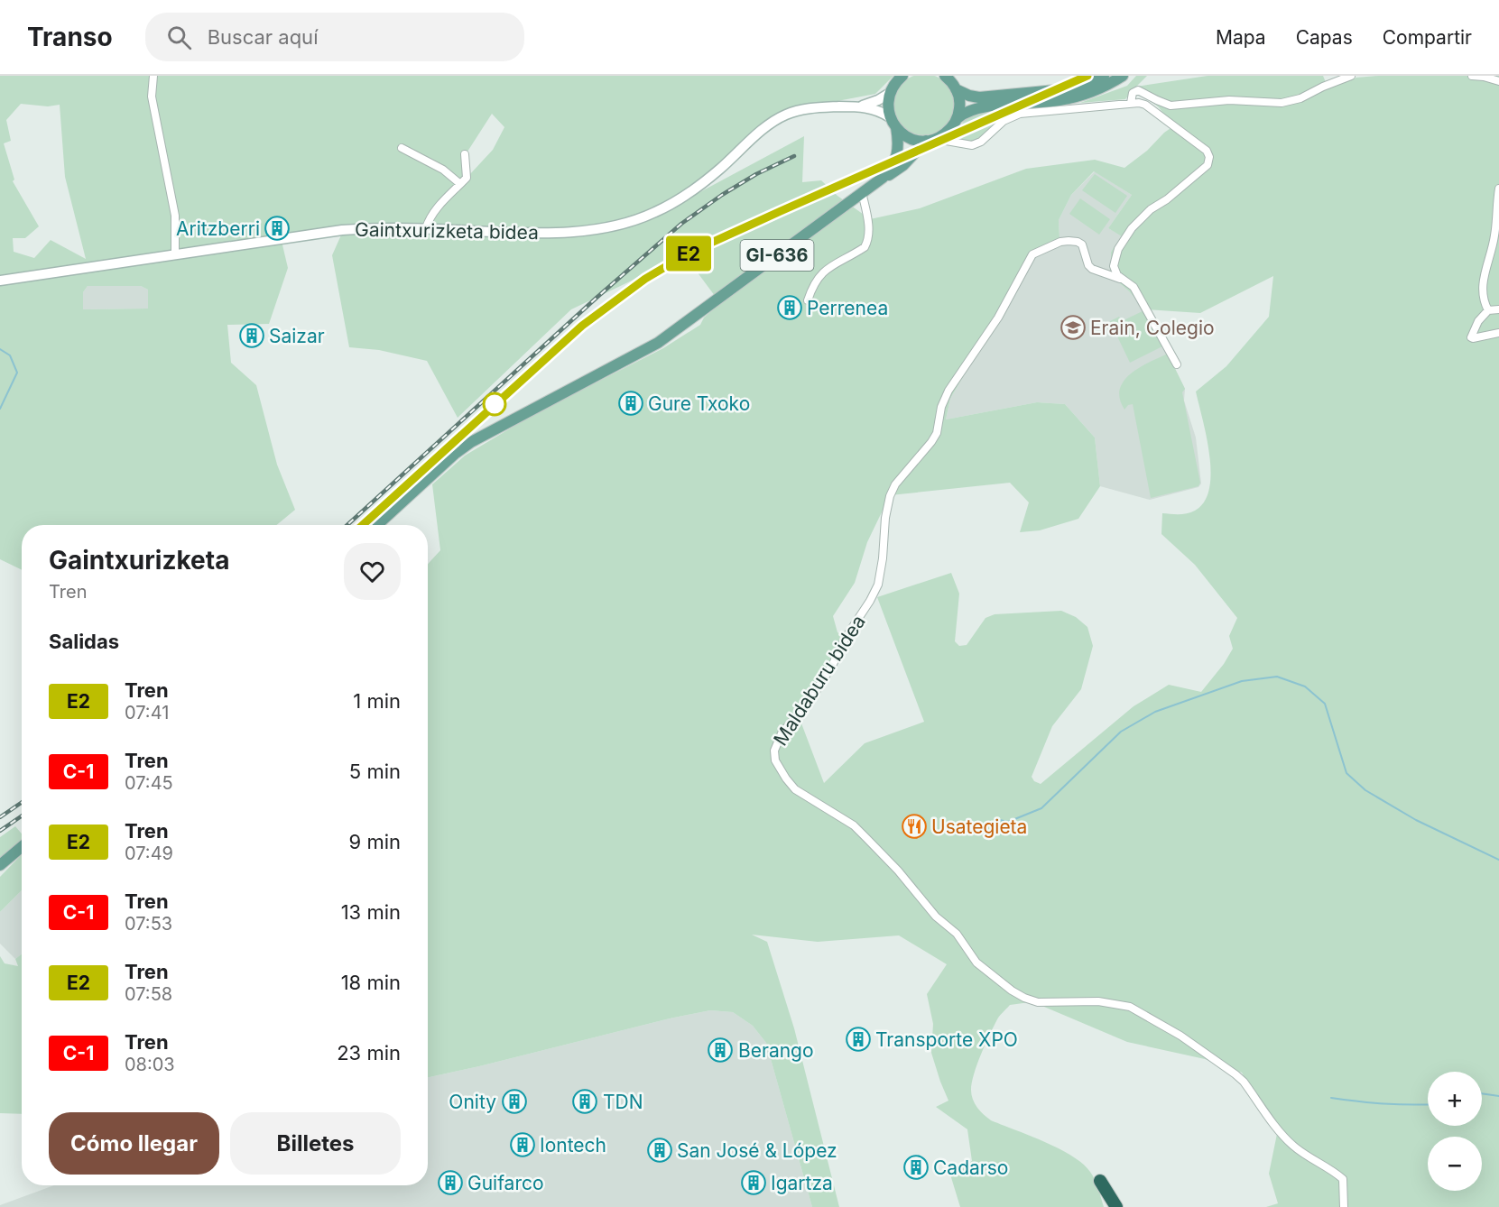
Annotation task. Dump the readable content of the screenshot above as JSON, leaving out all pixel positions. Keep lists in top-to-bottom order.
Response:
{
  "streets": {
    "main road": ["Gaintxurizketa bidea", "GI-636"],
    "street": ["Maldaburu bidea"]
  },
  "places": {
    "building": [
      "Aritzberri",
      "Perrenea",
      "Saizar",
      "Gure Txoko",
      "Transporte XPO",
      "Berango",
      "Onity",
      "TDN",
      "Iontech",
      "San José & López",
      "Cadarso",
      "Guifarco",
      "Igartza"
    ],
    "school or university": ["Erain, Colegio"],
    "restaurant": ["Usategieta"]
  },
  "page": {
    "header": "Transo",
    "search": "Buscar aquí",
    "nav": ["Mapa", "Capas", "Compartir"],
    "on_map": "E2",
    "heading": [
      ["Gaintxurizketa", "Tren"],
      "Salidas"
    ],
    "list": [
      {
        "mark": "E2",
        "name": "Tren",
        "note": "07:41",
        "value": "1 min"
      },
      {
        "mark": "C-1",
        "name": "Tren",
        "note": "07:45",
        "value": "5 min"
      },
      {
        "mark": "E2",
        "name": "Tren",
        "note": "07:49",
        "value": "9 min"
      },
      {
        "mark": "C-1",
        "name": "Tren",
        "note": "07:53",
        "value": "13 min"
      },
      {
        "mark": "E2",
        "name": "Tren",
        "note": "07:58",
        "value": "18 min"
      },
      {
        "mark": "C-1",
        "name": "Tren",
        "note": "08:03",
        "value": "23 min"
      }
    ],
    "map_buttons": ["+", "−"],
    "buttons": ["Cómo llegar", "Billetes"]
  }
}
